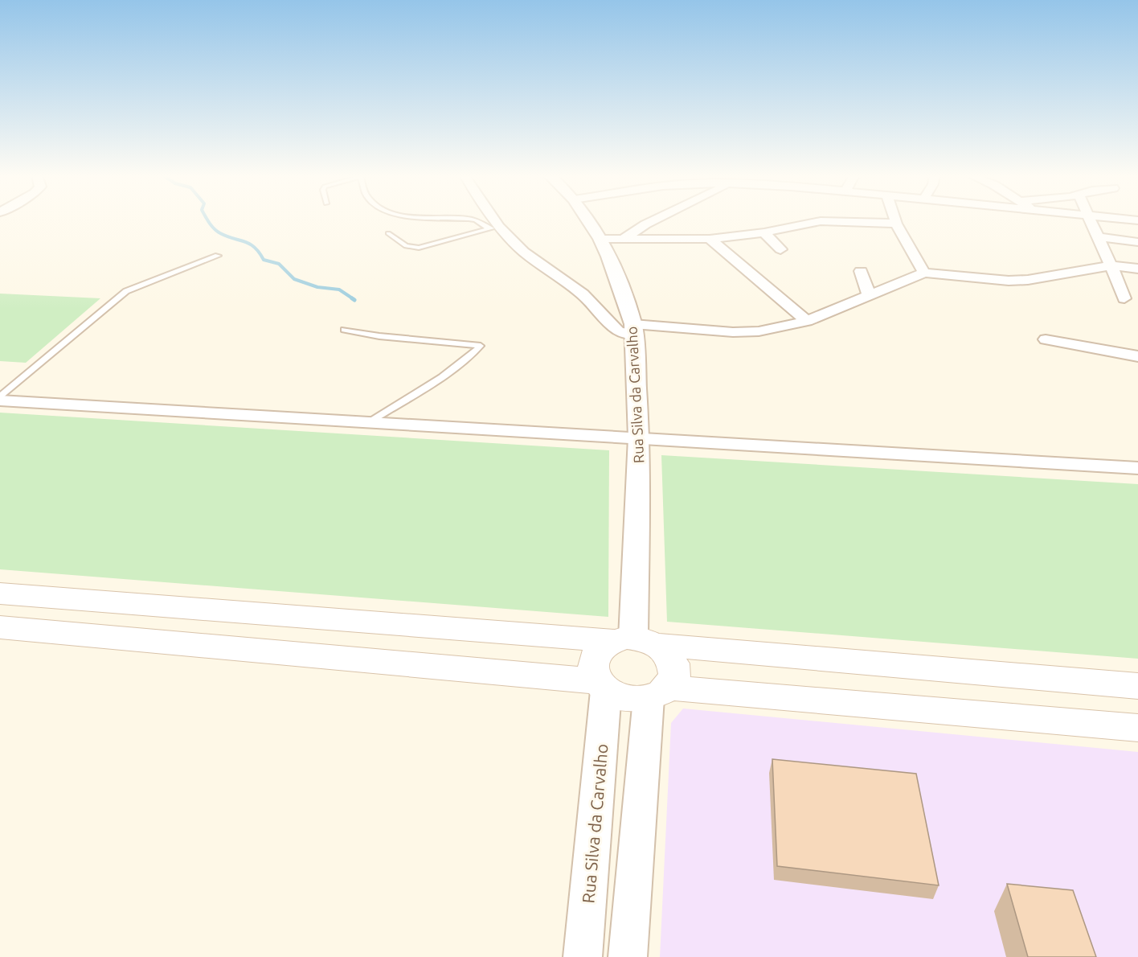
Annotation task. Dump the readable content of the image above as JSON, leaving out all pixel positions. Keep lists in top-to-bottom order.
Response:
{
  "streets": {
    "street": ["Rua Silva da Carvalho"]
  }
}
